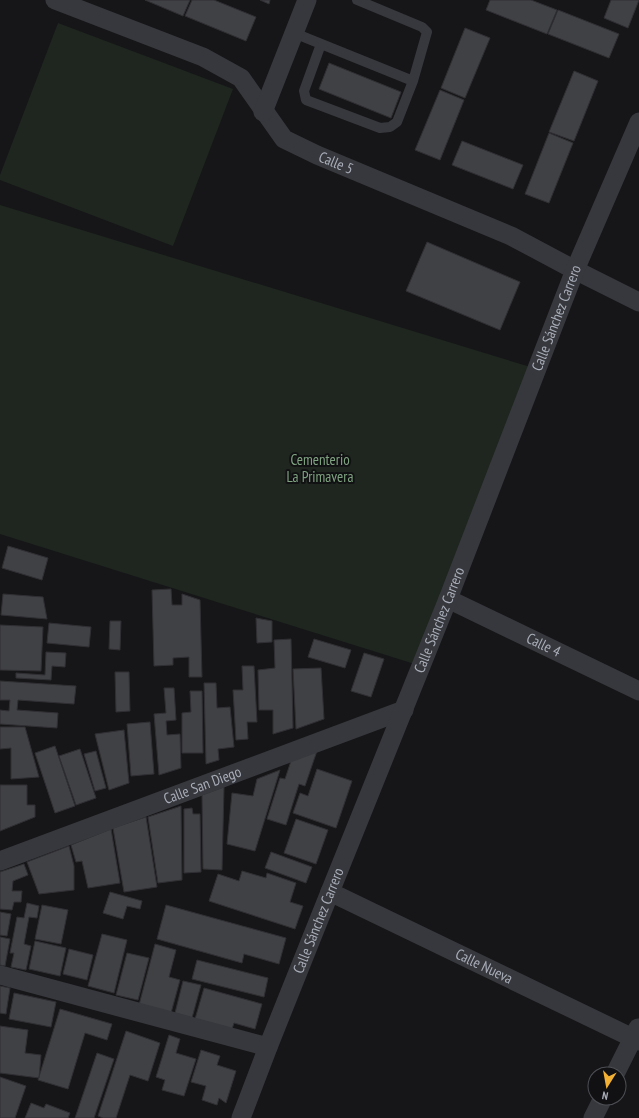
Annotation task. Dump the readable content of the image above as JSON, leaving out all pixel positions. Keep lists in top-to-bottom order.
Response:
{
  "streets": {
    "street": [
      "Calle 5",
      "Calle Sánchez Carrero",
      "Calle 4",
      "Calle San Diego",
      "Calle Nueva"
    ]
  },
  "crossings": [
    ["Calle 5", "Calle Sánchez Carrero"],
    ["Calle Sánchez Carrero", "Calle 4"],
    ["Calle Sánchez Carrero", "Calle San Diego"],
    ["Calle Sánchez Carrero", "Calle Nueva"]
  ],
  "parks": ["Cementerio La Primavera"],
  "north": "bottom"
}
